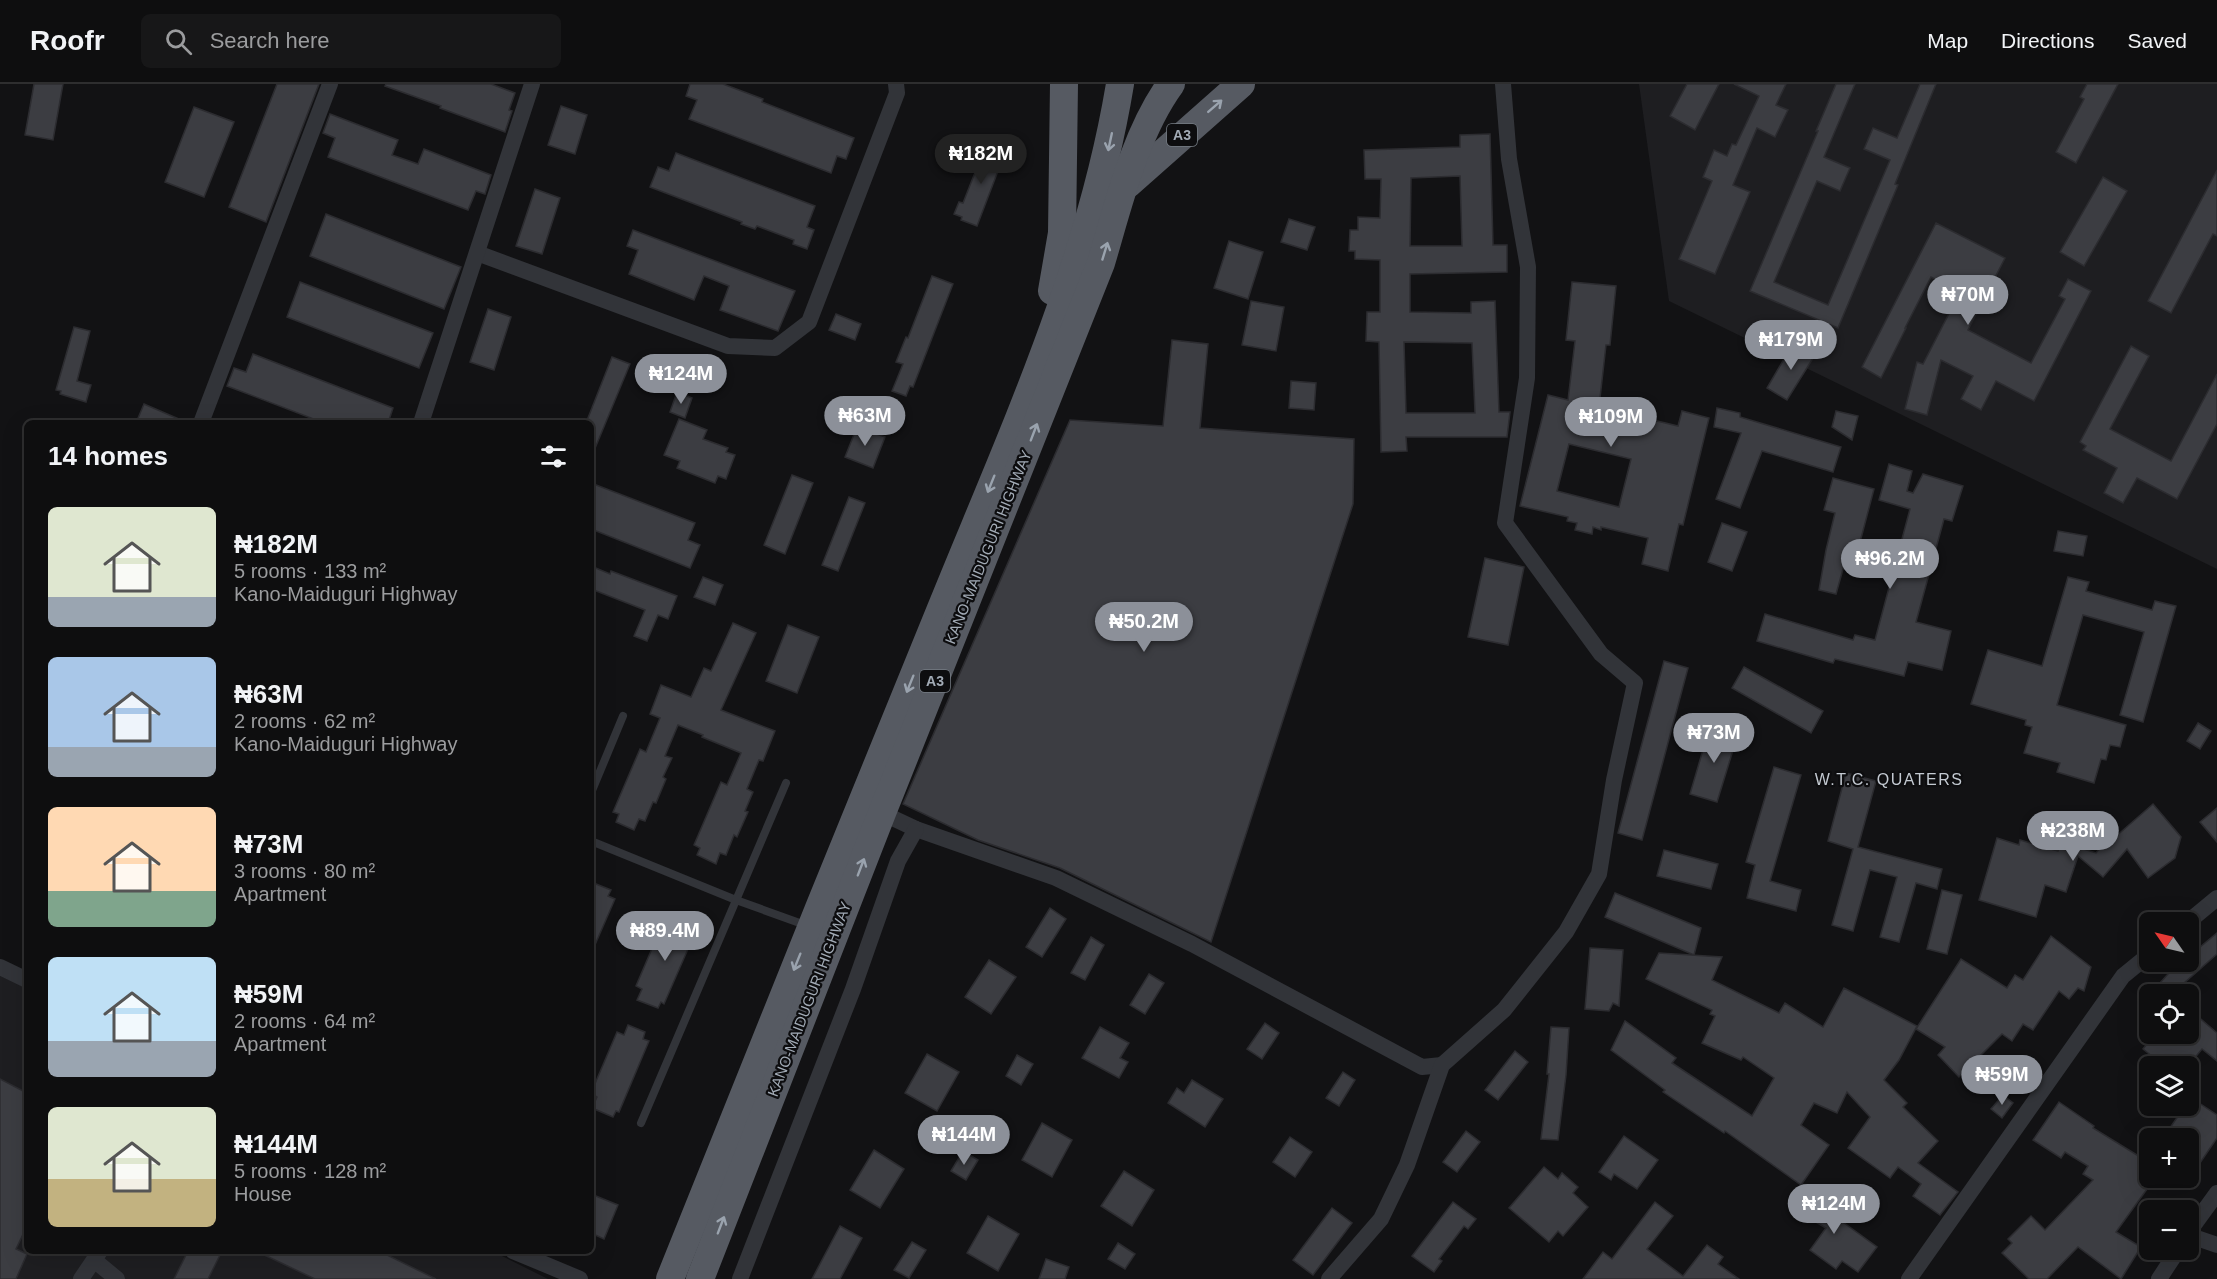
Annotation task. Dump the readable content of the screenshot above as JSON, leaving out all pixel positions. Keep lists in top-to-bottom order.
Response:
{
  "streets": {
    "highway": ["A3", "KANO-MAIDUGURI HIGHWAY"]
  },
  "crossings": [
    ["A3", "KANO-MAIDUGURI HIGHWAY"]
  ],
  "districts": ["W.T.C. QUATERS"],
  "north": "top left",
  "page": {
    "header": "Roofr",
    "search": "Search here",
    "nav": ["Map", "Directions", "Saved"],
    "price": [
      "₦182M",
      "₦70M",
      "₦179M",
      "₦124M",
      "₦63M",
      "₦109M",
      "₦96.2M",
      "₦50.2M",
      "₦73M",
      "₦238M",
      "₦89.4M",
      "₦59M",
      "₦144M",
      "₦124M"
    ],
    "heading": "14 homes",
    "list": [
      {
        "name": "₦182M",
        "note": "5 rooms · 133 m² · Kano-Maiduguri Highway"
      },
      {
        "name": "₦63M",
        "note": "2 rooms · 62 m² · Kano-Maiduguri Highway"
      },
      {
        "name": "₦73M",
        "note": "3 rooms · 80 m² · Apartment"
      },
      {
        "name": "₦59M",
        "note": "2 rooms · 64 m² · Apartment"
      },
      {
        "name": "₦144M",
        "note": "5 rooms · 128 m² · House"
      }
    ],
    "map_buttons": ["+", "−"]
  }
}
